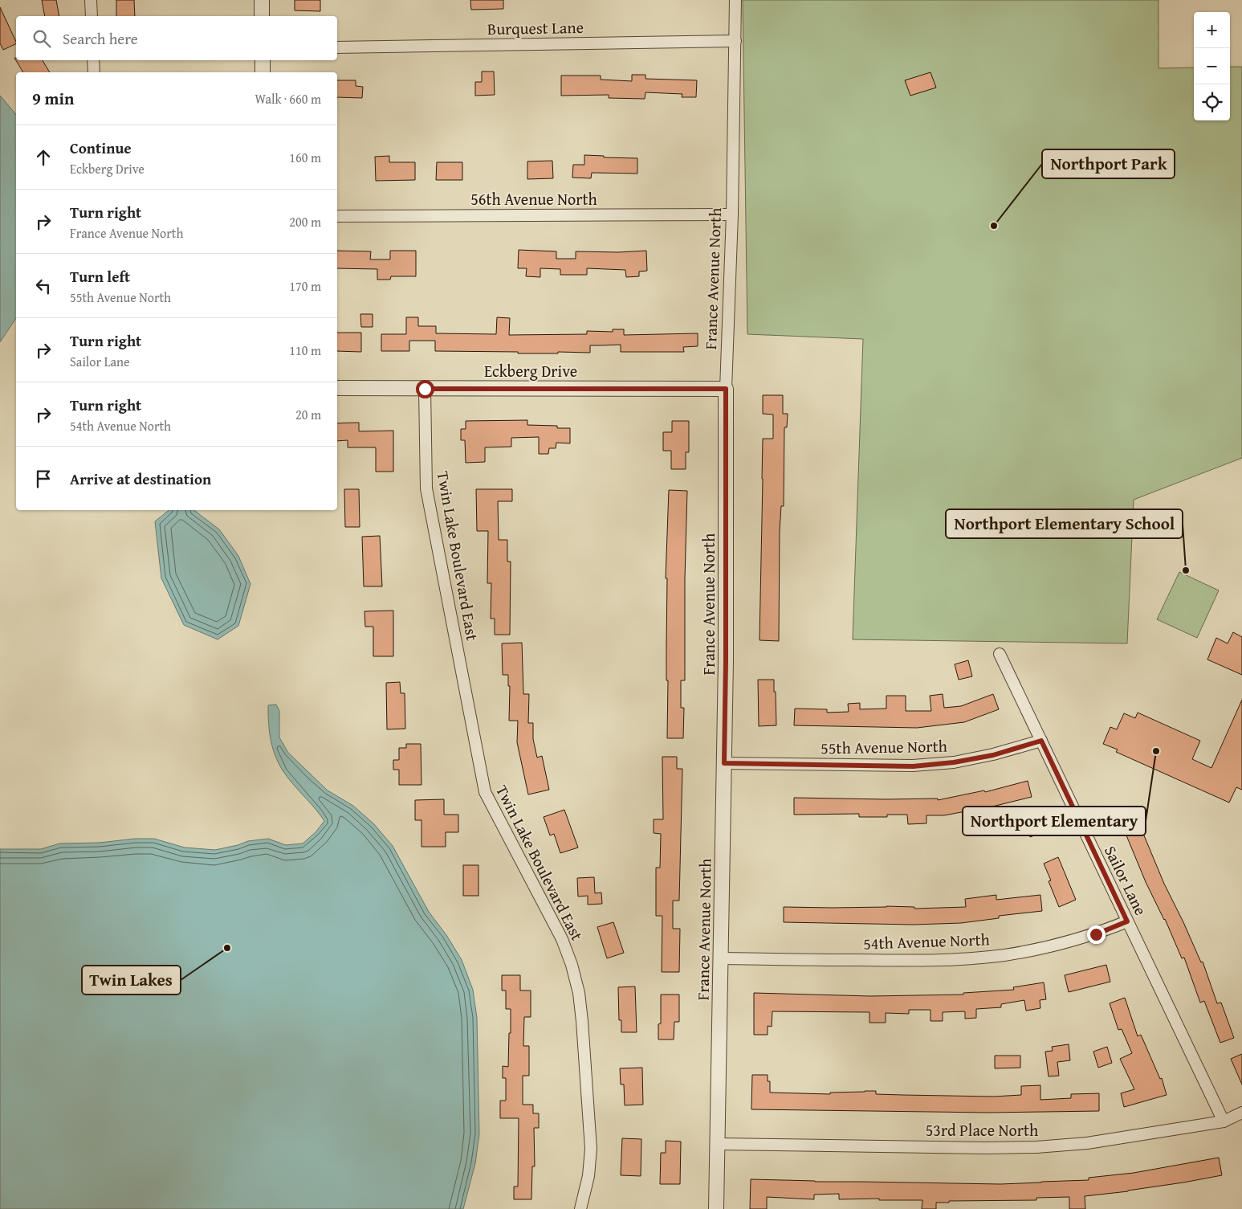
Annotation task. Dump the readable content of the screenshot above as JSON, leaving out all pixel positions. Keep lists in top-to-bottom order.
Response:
{
  "streets": {
    "street": [
      "Burquest Lane",
      "56th Avenue North",
      "France Avenue North",
      "Eckberg Drive",
      "Twin Lake Boulevard East",
      "55th Avenue North",
      "Sailor Lane",
      "54th Avenue North",
      "53rd Place North"
    ]
  },
  "crossings": [
    ["Burquest Lane", "France Avenue North"],
    ["56th Avenue North", "France Avenue North"],
    ["France Avenue North", "Eckberg Drive"],
    ["France Avenue North", "55th Avenue North"],
    ["France Avenue North", "54th Avenue North"],
    ["France Avenue North", "53rd Place North"],
    ["Eckberg Drive", "Twin Lake Boulevard East"],
    ["55th Avenue North", "Sailor Lane"],
    ["Sailor Lane", "54th Avenue North"],
    ["Sailor Lane", "53rd Place North"]
  ],
  "places": [
    "Northport Park",
    "Northport Elementary School",
    "Northport Elementary",
    "Twin Lakes"
  ],
  "page": {
    "map_buttons": ["+", "−"],
    "search": "Search here",
    "heading": ["9 min", "Walk · 660 m"],
    "list": [
      ["Continue", "Eckberg Drive", "160 m"],
      ["Turn right", "France Avenue North", "200 m"],
      ["Turn left", "55th Avenue North", "170 m"],
      ["Turn right", "Sailor Lane", "110 m"],
      ["Turn right", "54th Avenue North", "20 m"],
      "Arrive at destination"
    ]
  }
}
